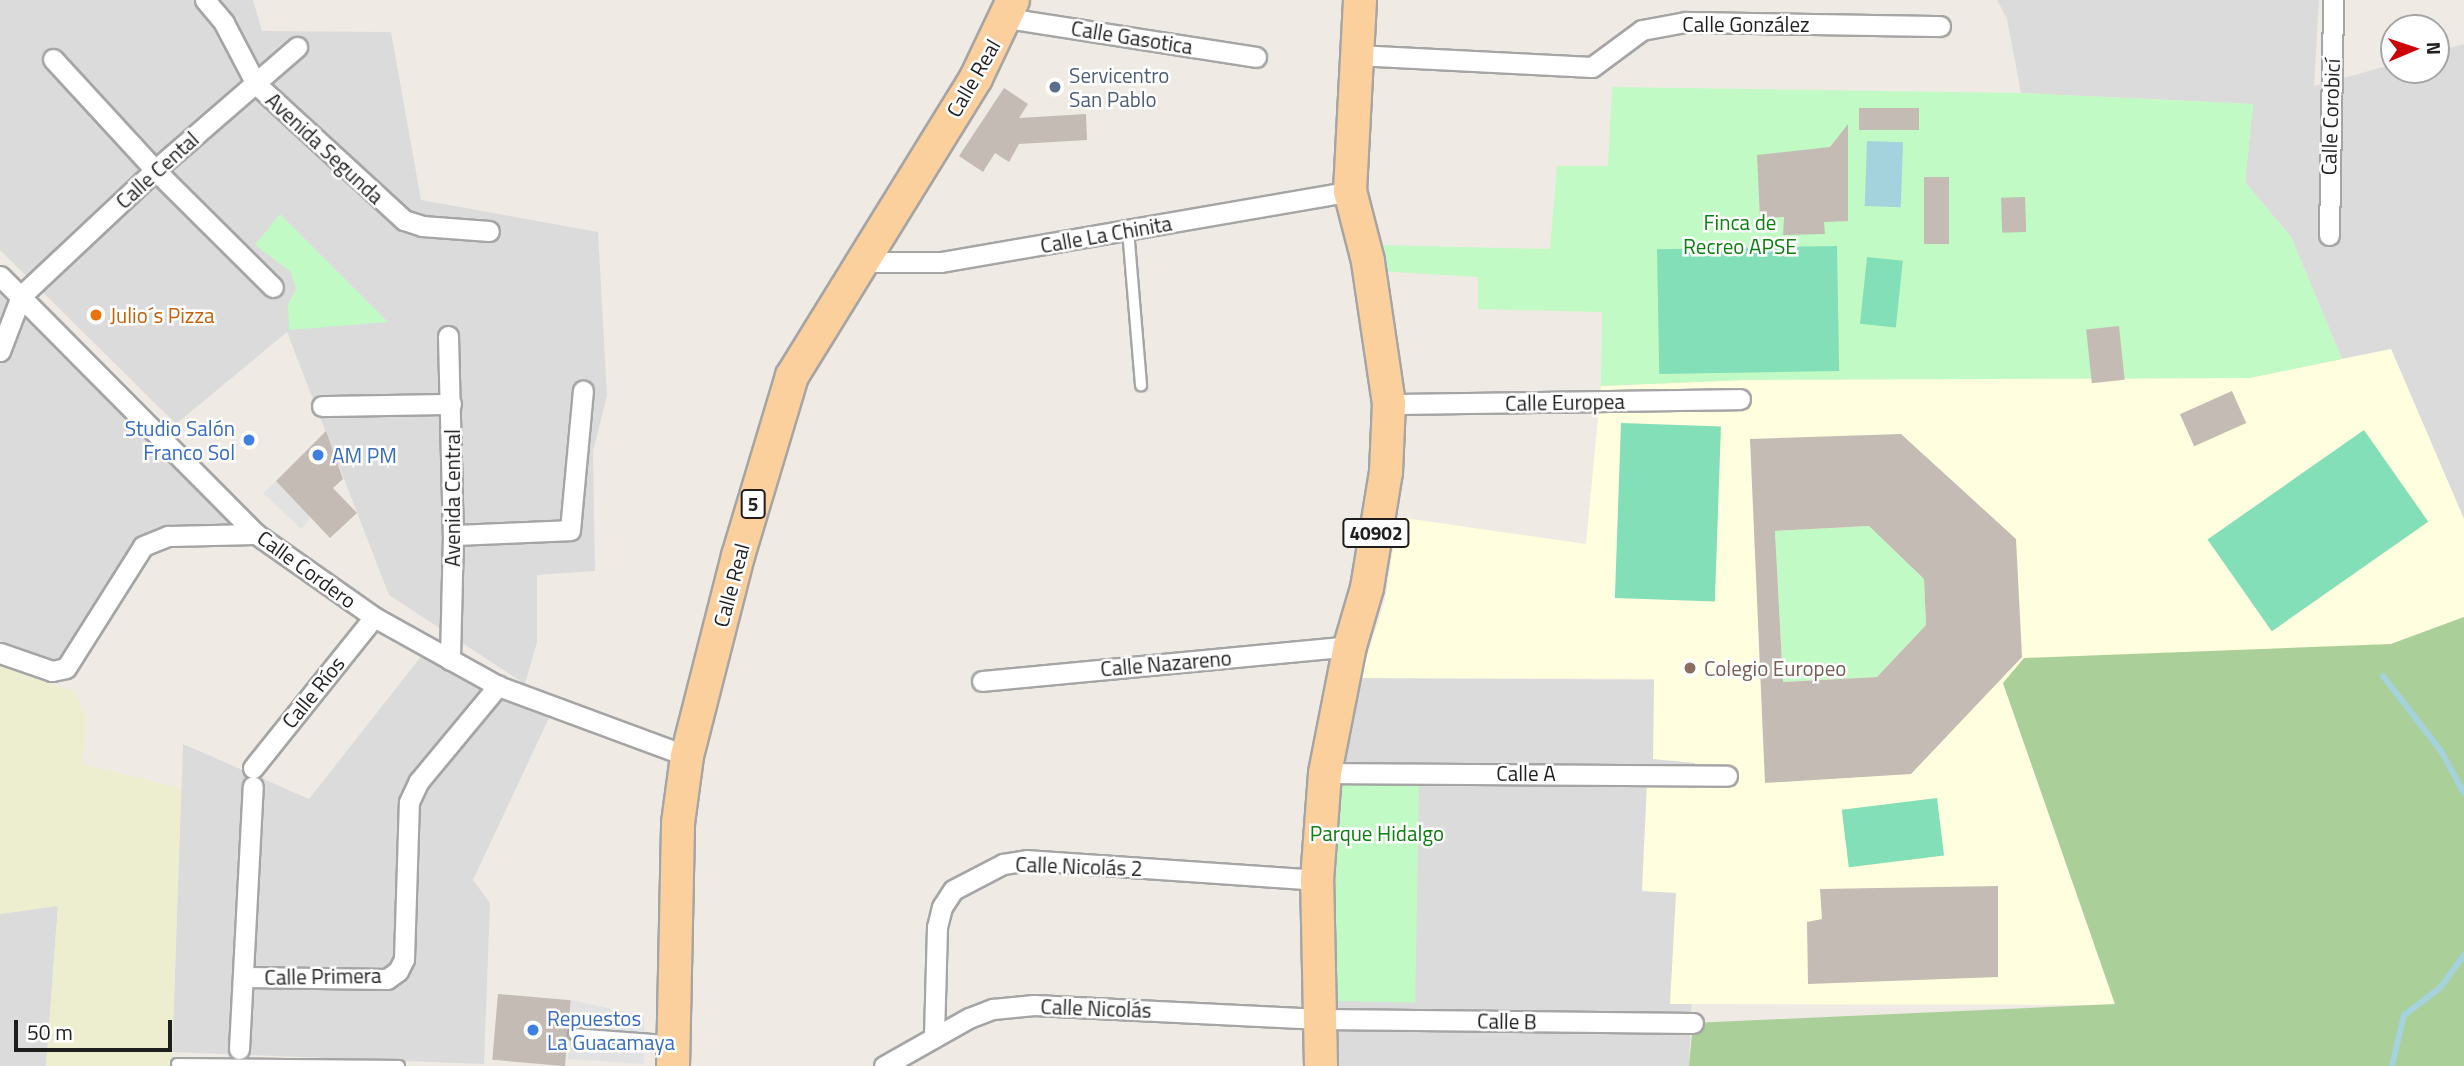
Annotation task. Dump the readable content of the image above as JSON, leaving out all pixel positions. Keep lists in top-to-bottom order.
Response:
{
  "streets": {
    "main road": ["Calle Real", "5", "40902"],
    "street": [
      "Calle González",
      "Calle Gasotica",
      "Calle Corobicí",
      "Avenida Segunda",
      "Calle Cental",
      "Calle La Chinita",
      "Calle Europea",
      "Avenida Central",
      "Calle Cordero",
      "Calle Nazareno",
      "Calle Ríos",
      "Calle A",
      "Calle Nicolás 2",
      "Calle Primera",
      "Calle Nicolás",
      "Calle B"
    ]
  },
  "crossings": [
    ["Calle González", "40902"],
    ["Calle Gasotica", "Calle Real"],
    ["Calle Real", "Calle La Chinita"],
    ["Calle Real", "Calle Cordero"],
    ["Avenida Segunda", "Calle Cental"],
    ["Calle Cental", "Calle Cordero"],
    ["Calle La Chinita", "40902"],
    ["Calle Europea", "40902"],
    ["Avenida Central", "Calle Cordero"],
    ["40902", "Calle Nazareno"],
    ["40902", "Calle A"],
    ["40902", "Calle Nicolás 2"],
    ["40902", "Calle Nicolás"],
    ["40902", "Calle B"],
    ["Calle Cordero", "Calle Ríos"],
    ["Calle Cordero", "Calle Primera"],
    ["Calle Ríos", "Calle Primera"],
    ["Calle Nicolás 2", "Calle Nicolás"],
    ["Calle Nicolás", "Calle B"]
  ],
  "parks": ["Finca de Recreo APSE", "Parque Hidalgo"],
  "places": [
    "Servicentro San Pablo",
    "Julio´s Pizza",
    "Studio Salón Franco Sol",
    "AM PM",
    "Colegio Europeo",
    "Repuestos La Guacamaya"
  ],
  "scale_bar": "50 m",
  "north": "right"
}
